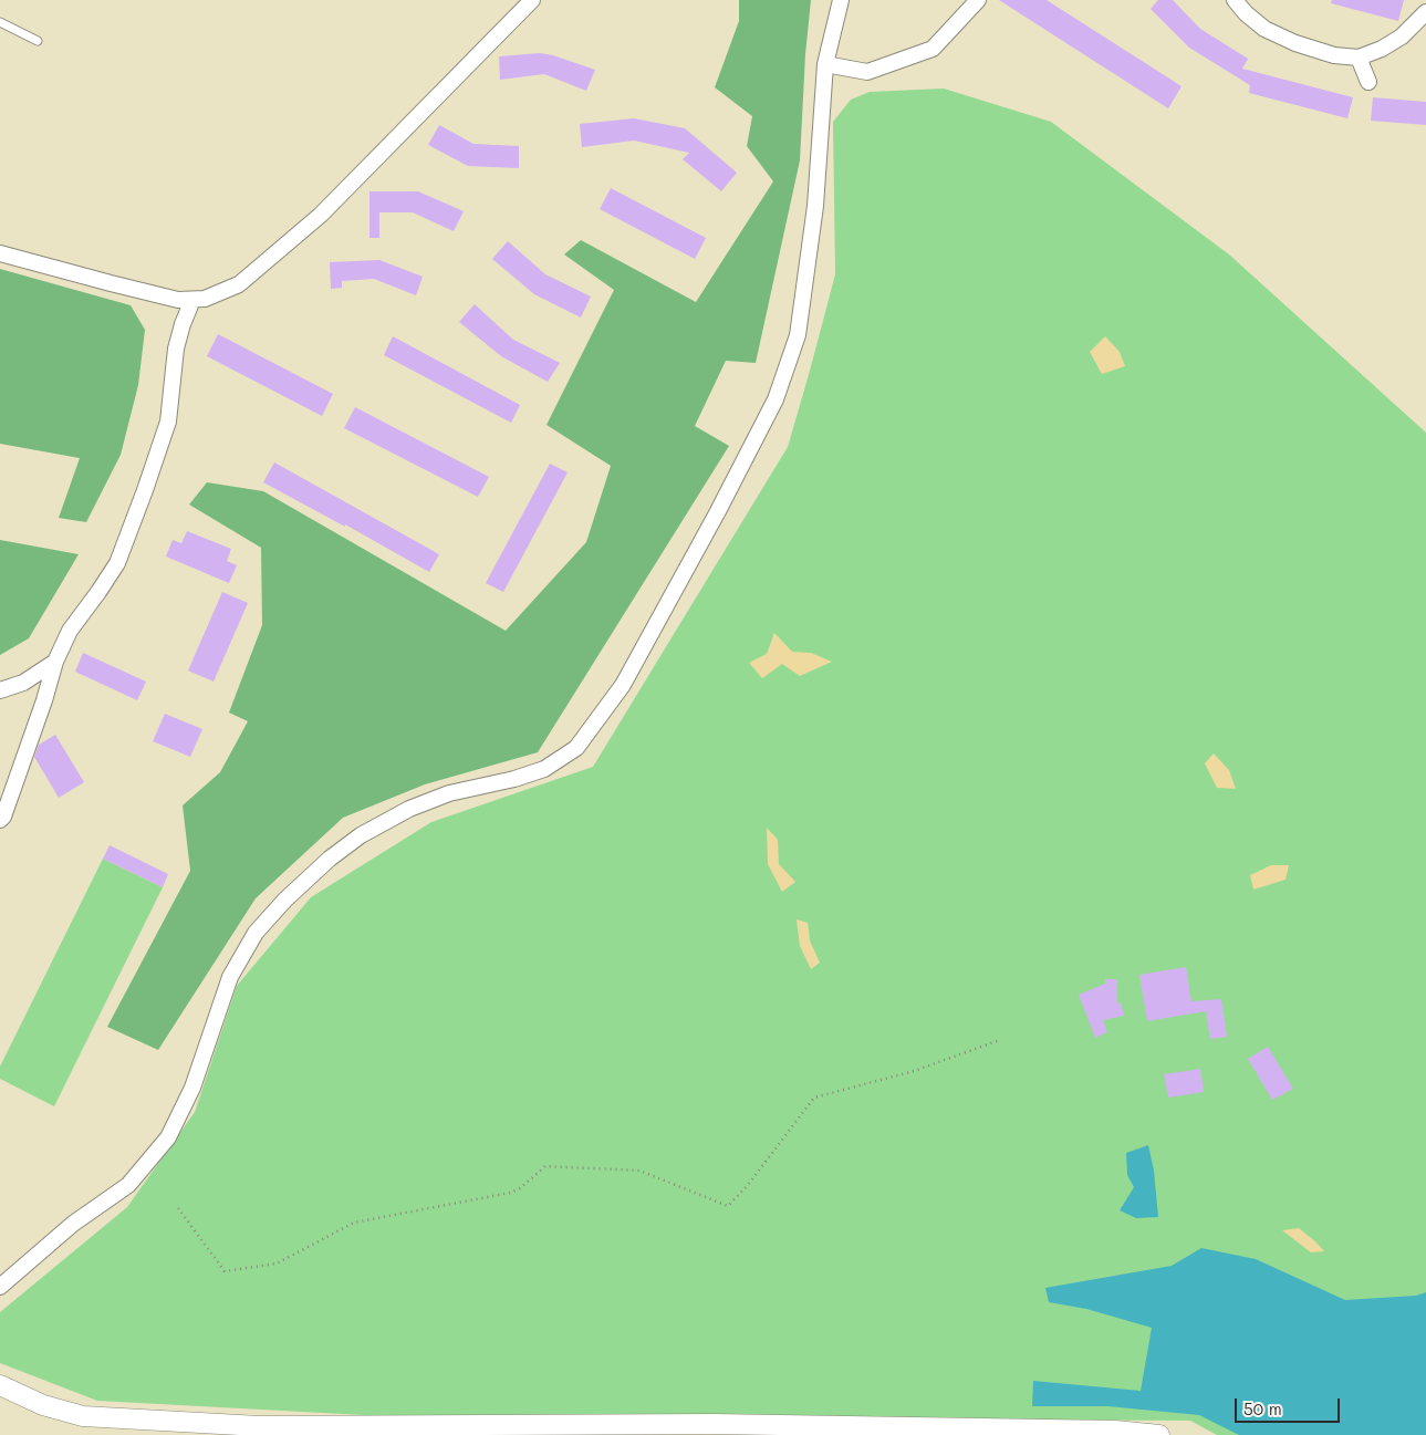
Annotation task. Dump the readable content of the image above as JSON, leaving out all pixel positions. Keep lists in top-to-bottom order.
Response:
{
  "scale_bar": "50 m"
}
